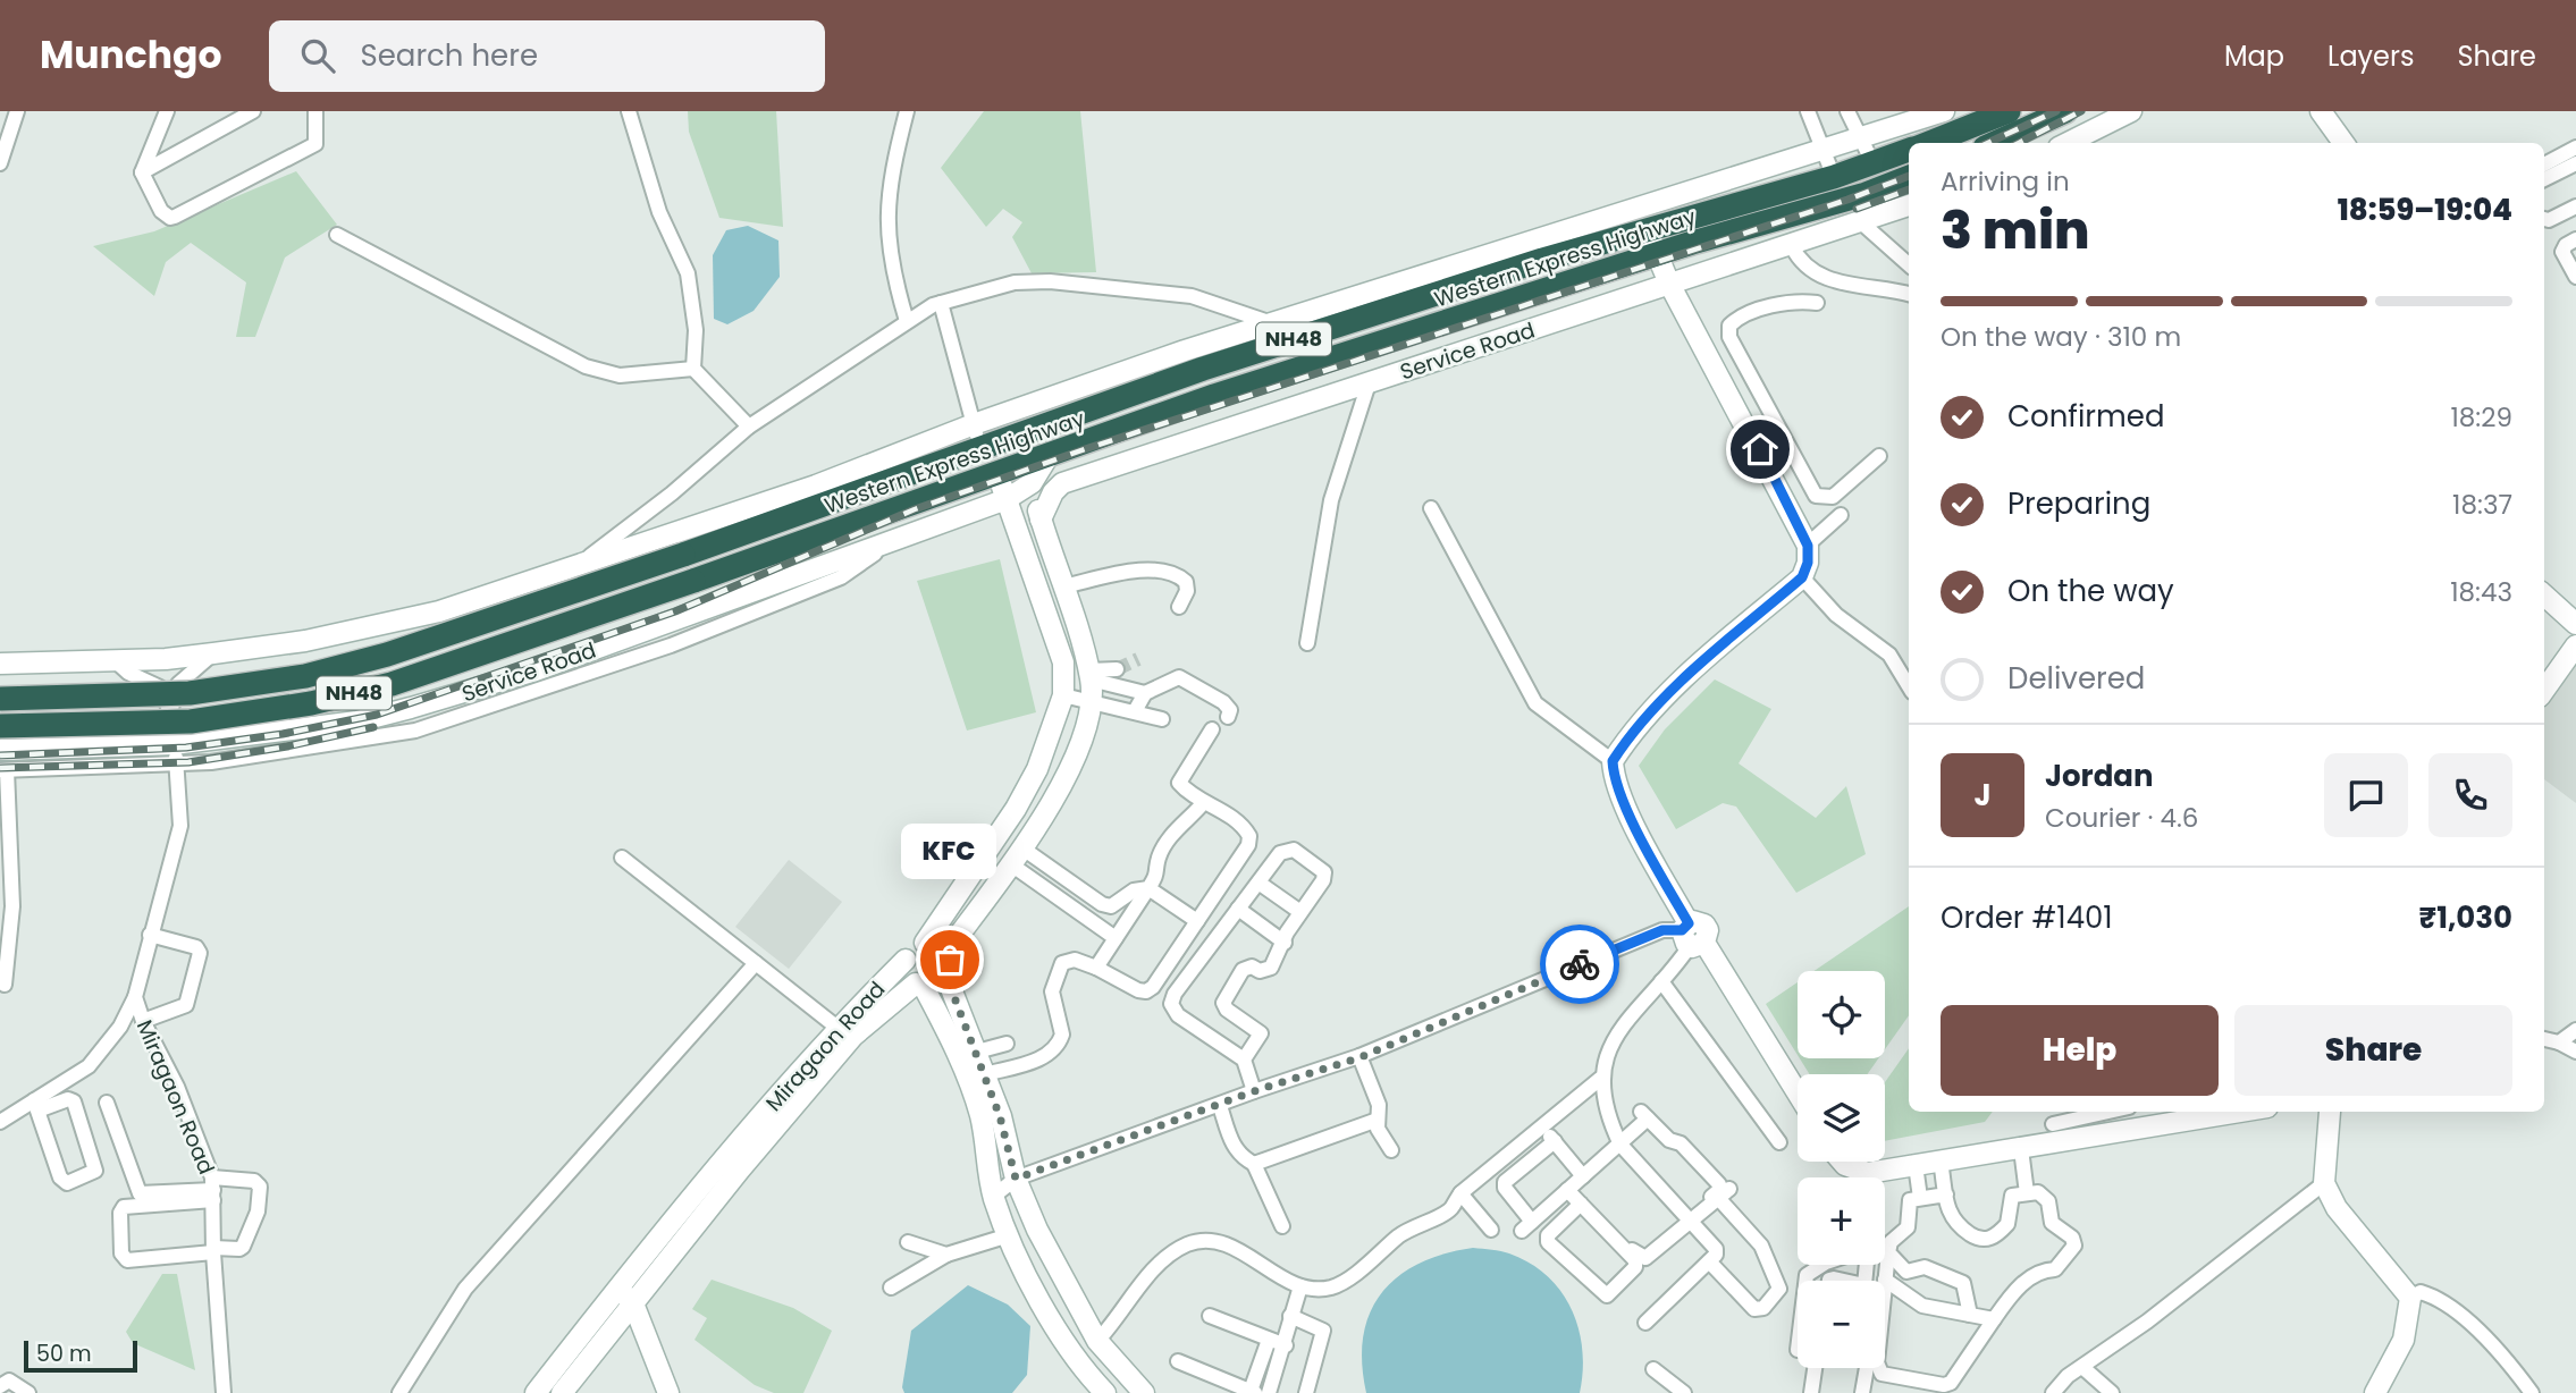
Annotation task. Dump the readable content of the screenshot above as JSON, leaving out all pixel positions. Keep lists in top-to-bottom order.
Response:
{
  "streets": {
    "highway": ["Western Express Highway", "NH48"],
    "main road": ["Service Road", "Miragaon Road"]
  },
  "crossings": [
    ["Service Road", "Miragaon Road"]
  ],
  "places": ["KFC"],
  "scale_bar": "50 m",
  "page": {
    "header": "Munchgo",
    "search": "Search here",
    "nav": ["Map", "Layers", "Share"],
    "heading": ["3 min", "Arriving in", "18:59–19:04"],
    "panel": [
      "Jordan",
      "Courier · 4.6",
      "Order #1401",
      "₹1,030"
    ],
    "bar": "On the way · 310 m",
    "list": [
      ["Confirmed", "18:29"],
      ["Preparing", "18:37"],
      ["On the way", "18:43"],
      "Delivered"
    ],
    "round": "J",
    "bubble": "KFC",
    "map_buttons": ["+", "−"],
    "buttons": ["Help", "Share"],
    "scale": "50 m"
  }
}
